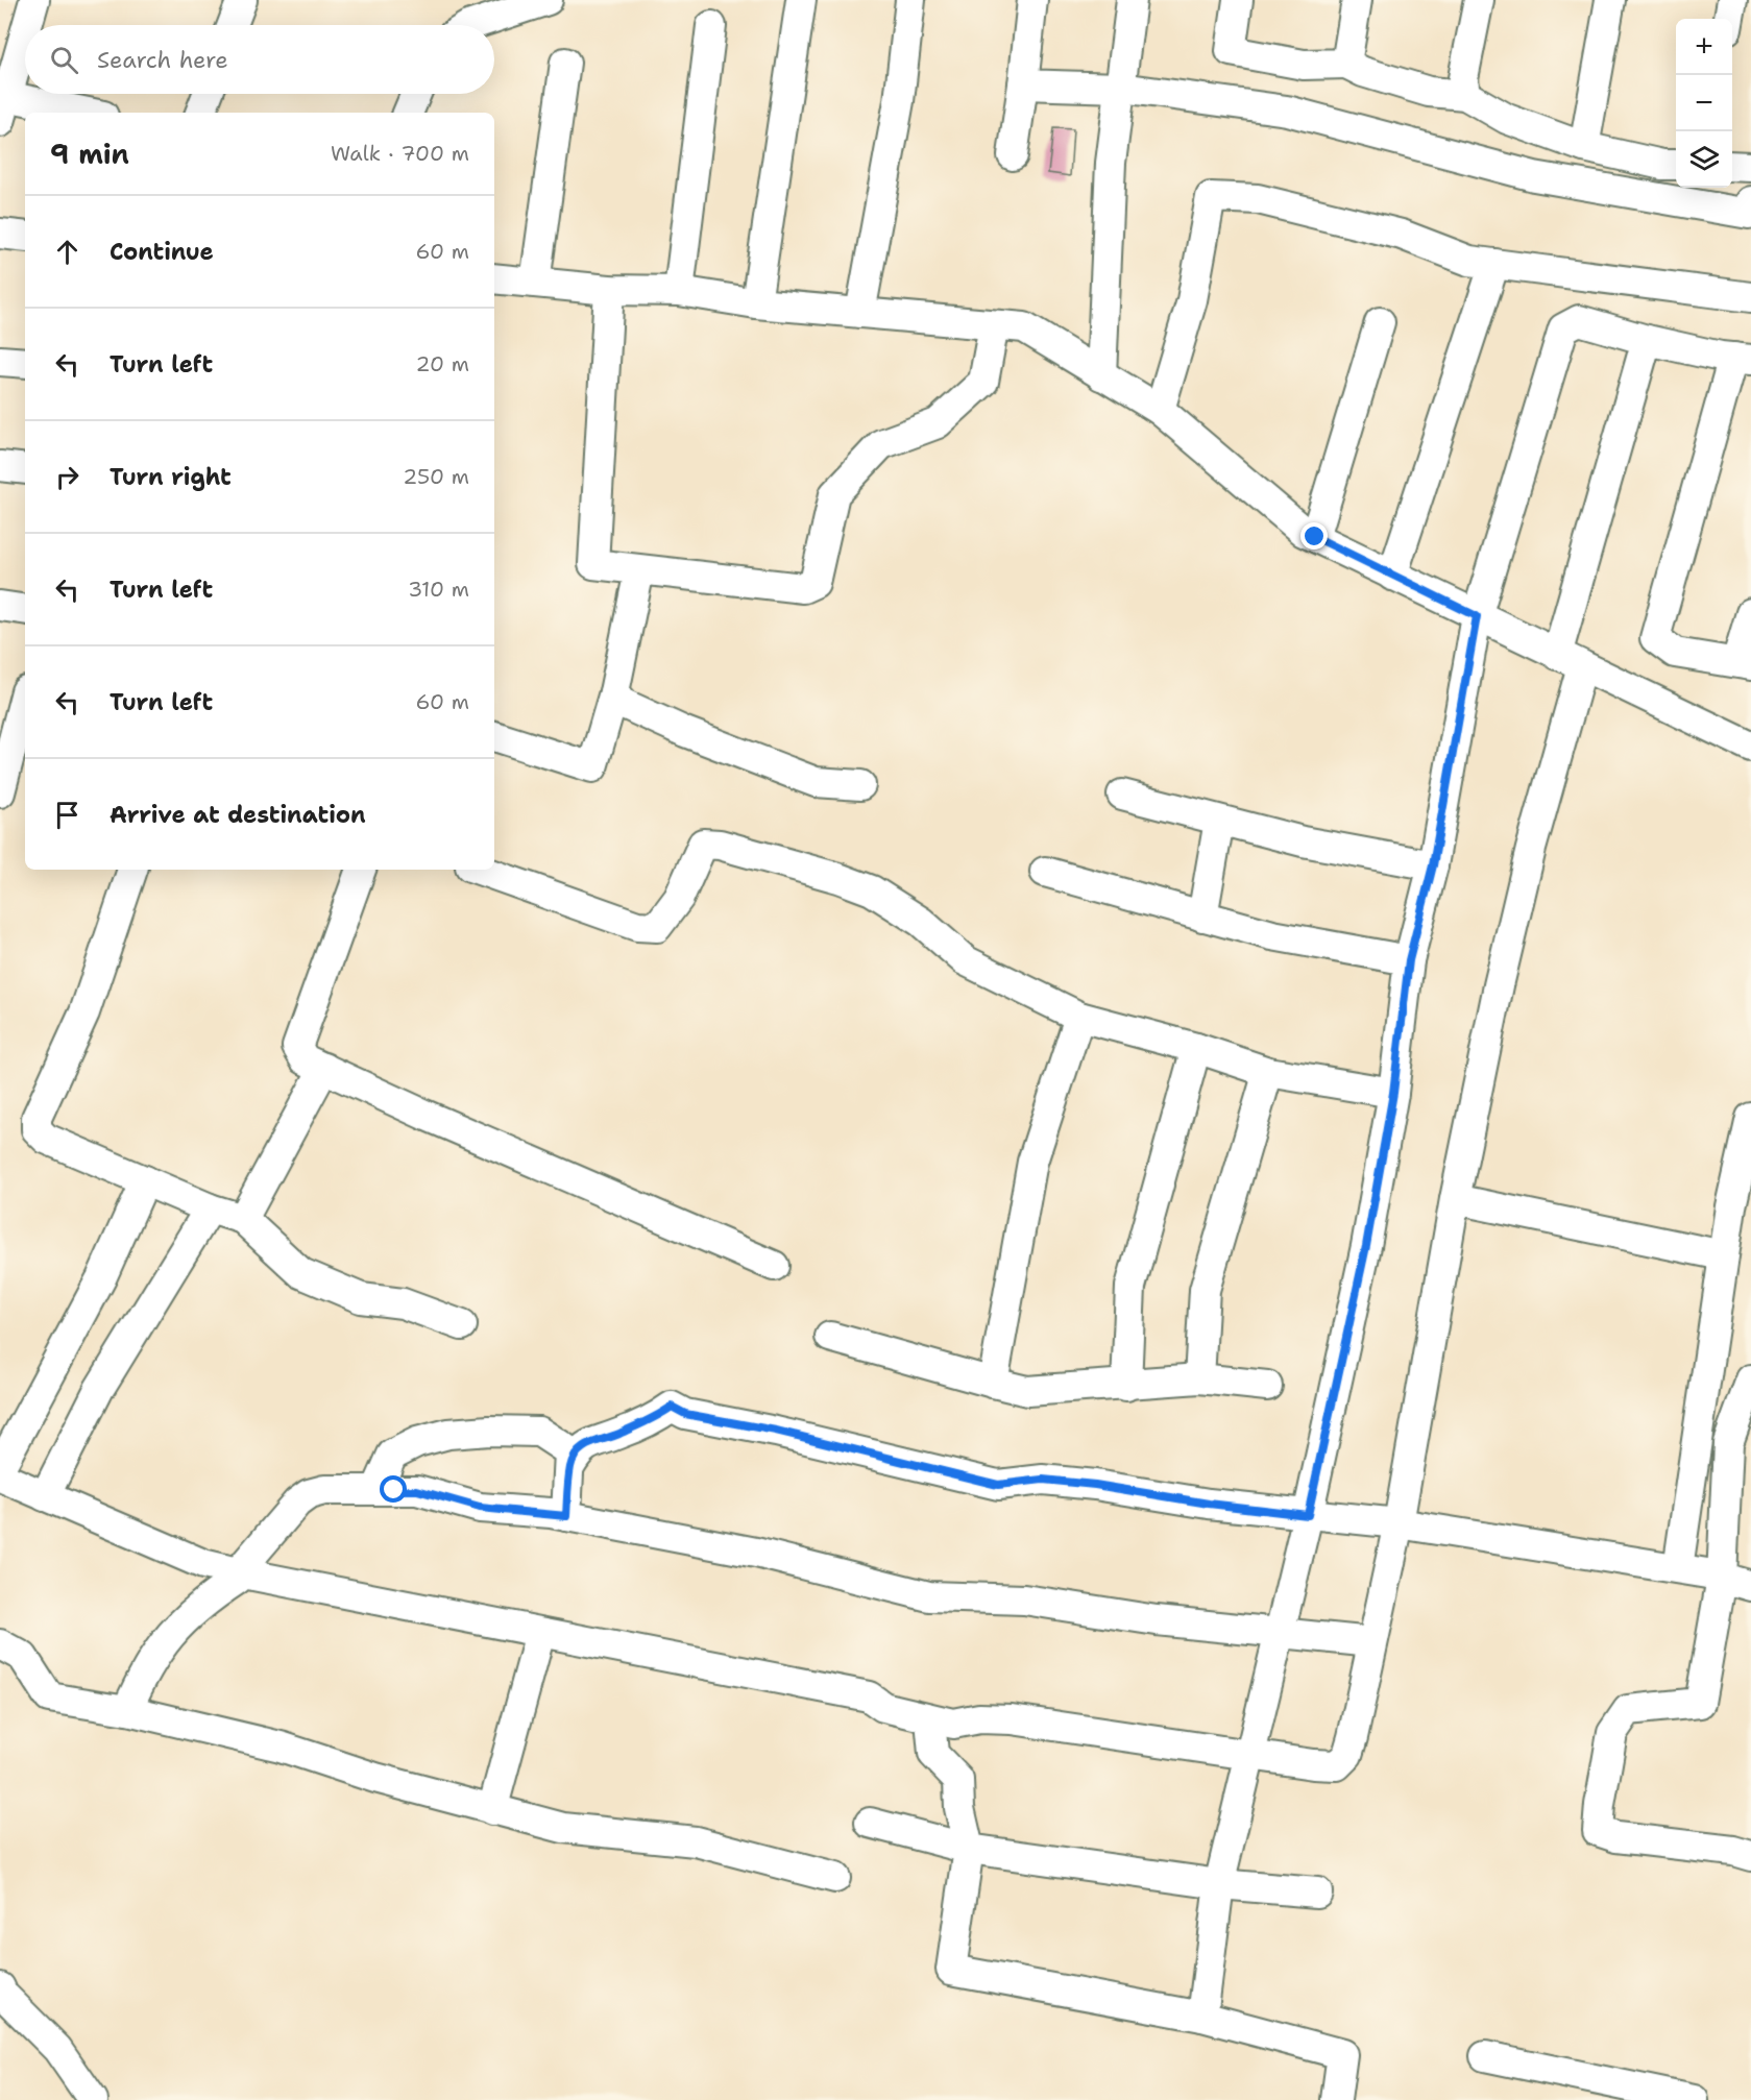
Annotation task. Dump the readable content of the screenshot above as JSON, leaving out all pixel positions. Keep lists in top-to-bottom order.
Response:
{
  "page": {
    "map_buttons": ["+", "−"],
    "search": "Search here",
    "heading": ["9 min", "Walk · 700 m"],
    "list": [
      ["Continue", "60 m"],
      ["Turn left", "20 m"],
      ["Turn right", "250 m"],
      ["Turn left", "310 m"],
      ["Turn left", "60 m"],
      "Arrive at destination"
    ]
  }
}
